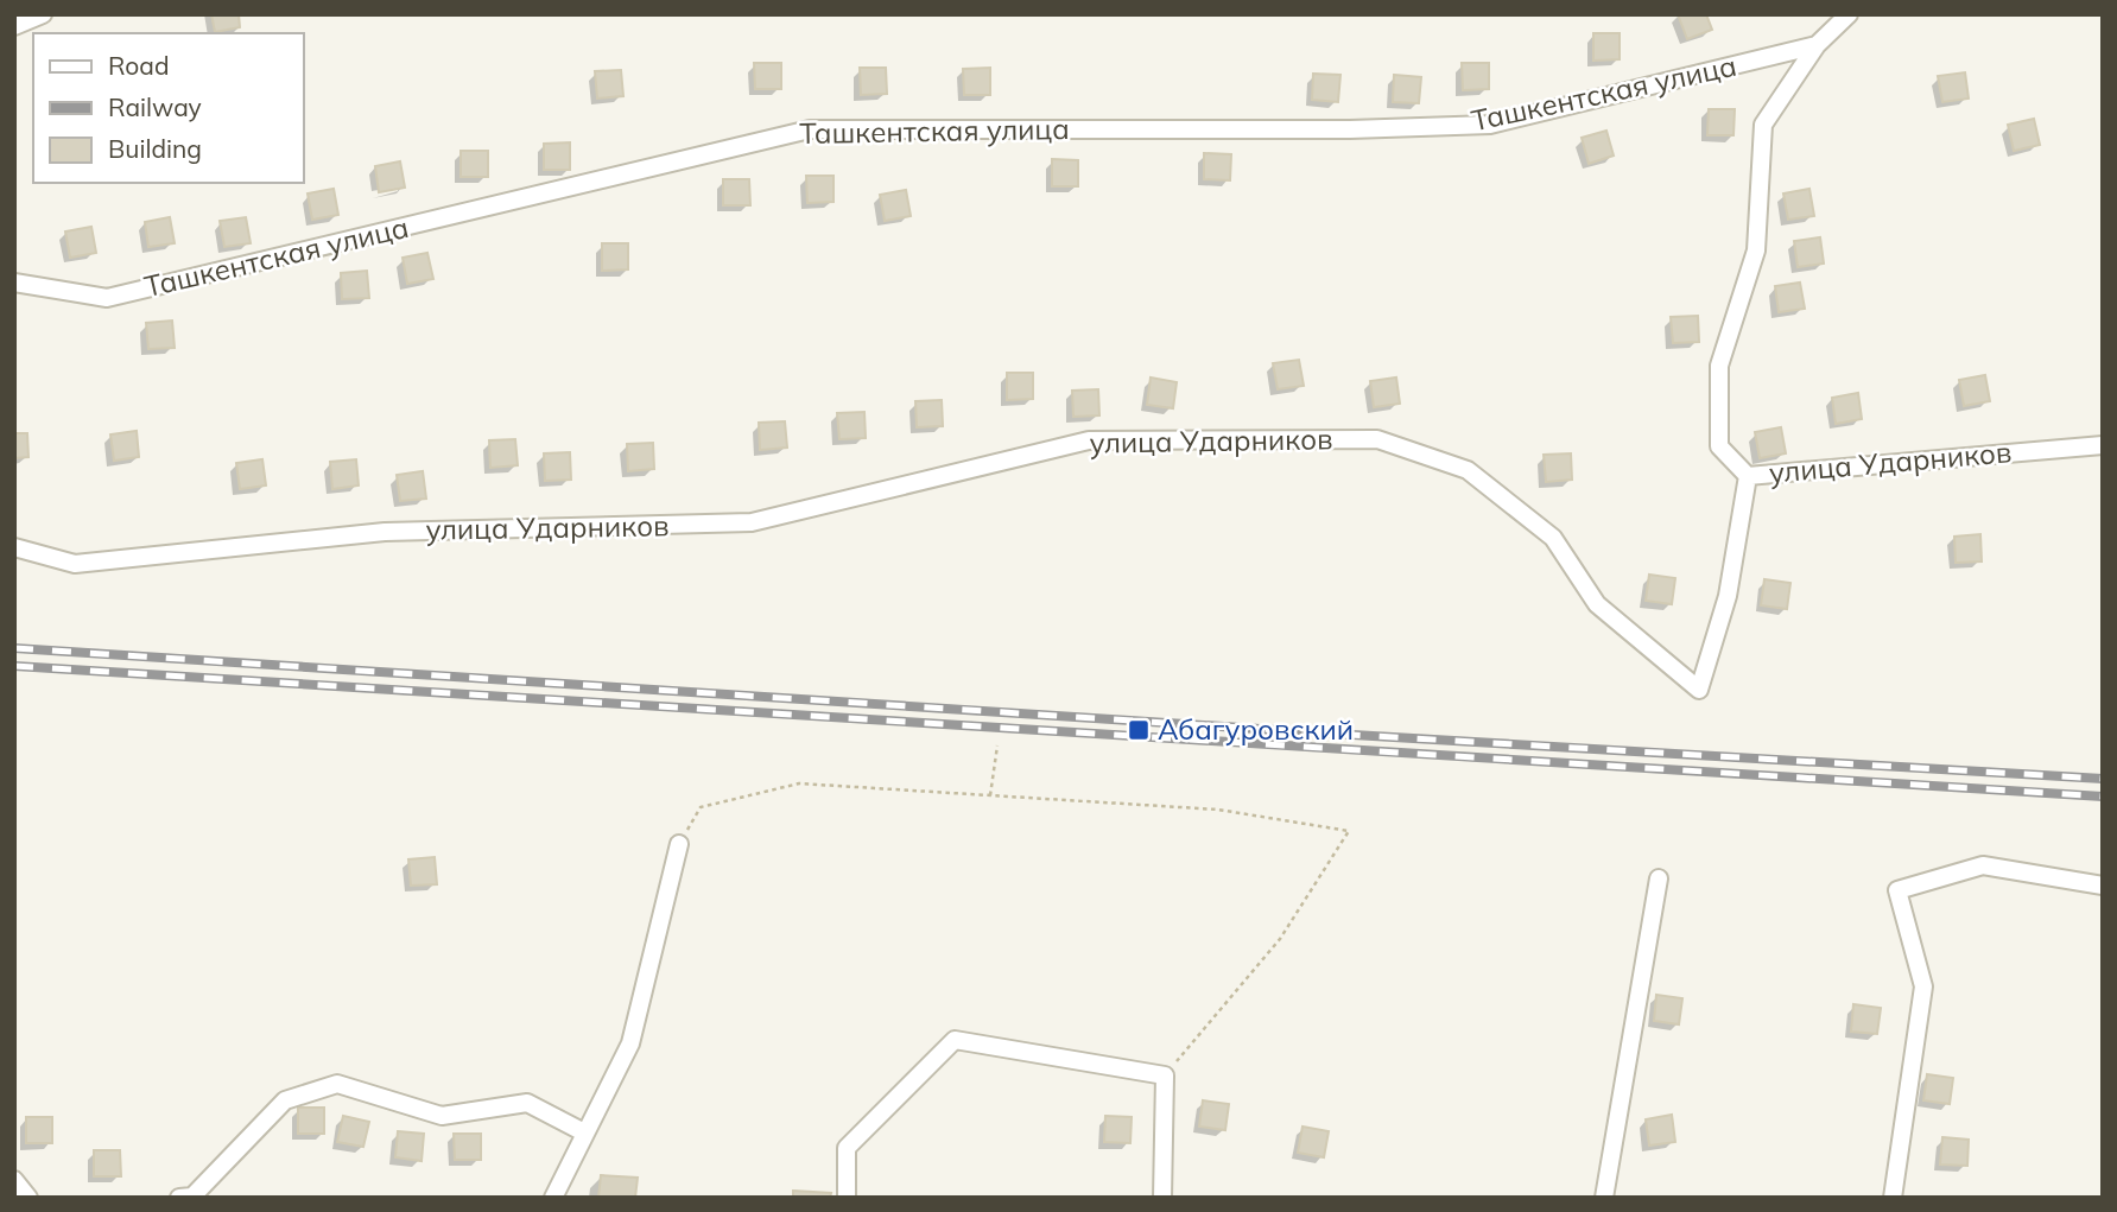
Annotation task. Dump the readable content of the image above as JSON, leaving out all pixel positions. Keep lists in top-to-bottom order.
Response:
{
  "streets": {
    "street": ["Ташкентская улица", "улица Ударников"]
  },
  "places": {
    "transit": ["Абагуровский"]
  },
  "legend": ["Road", "Railway", "Building"]
}
